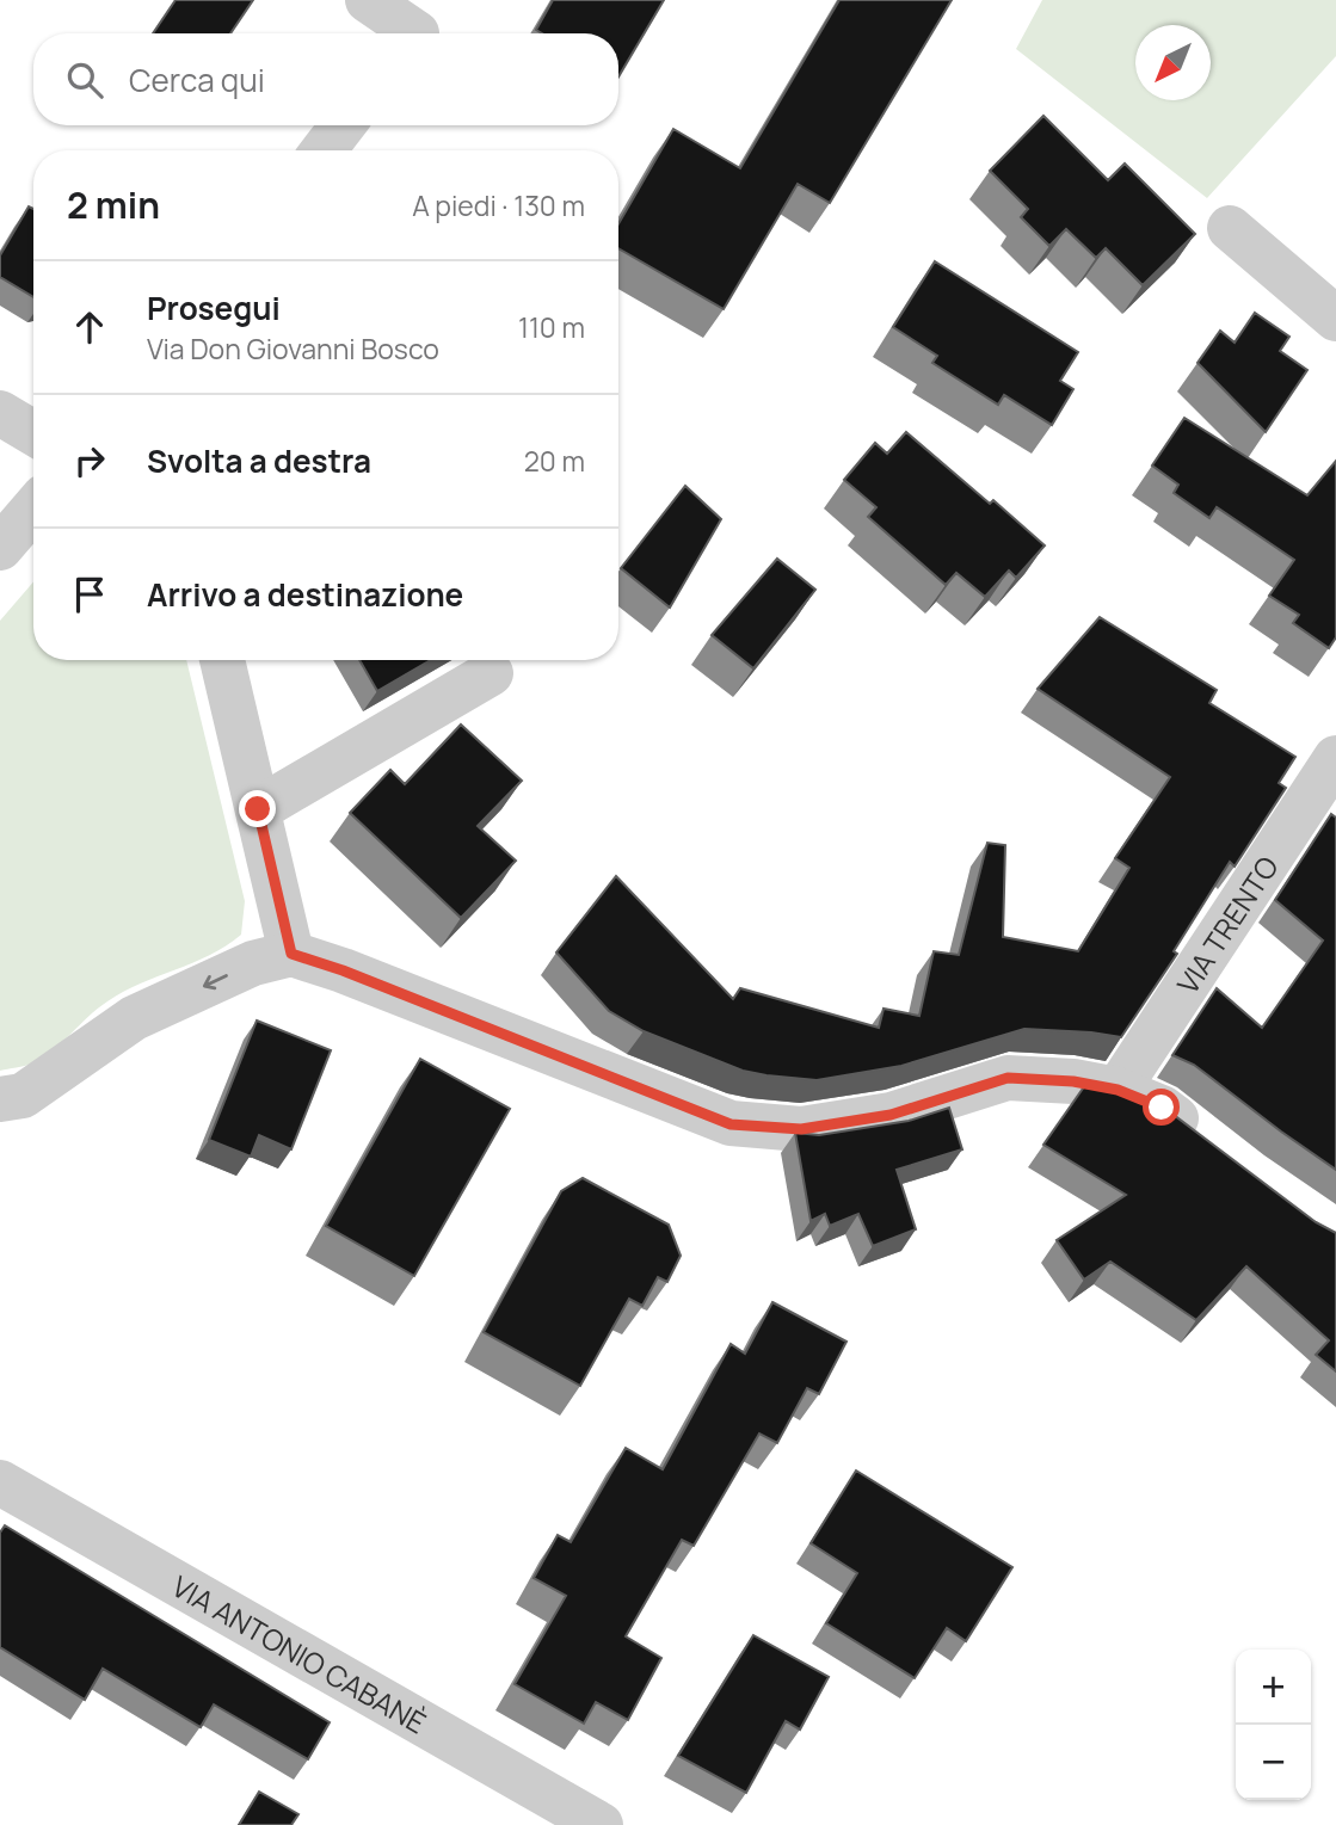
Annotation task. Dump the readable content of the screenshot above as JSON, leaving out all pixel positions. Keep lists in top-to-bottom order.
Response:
{
  "streets": {
    "street": ["VIA TRENTO", "VIA ANTONIO CABANÈ"]
  },
  "north": "bottom left",
  "page": {
    "search": "Cerca qui",
    "heading": ["2 min", "A piedi · 130 m"],
    "list": [
      ["Prosegui", "Via Don Giovanni Bosco", "110 m"],
      ["Svolta a destra", "20 m"],
      "Arrivo a destinazione"
    ],
    "map_buttons": ["+", "−"]
  }
}
